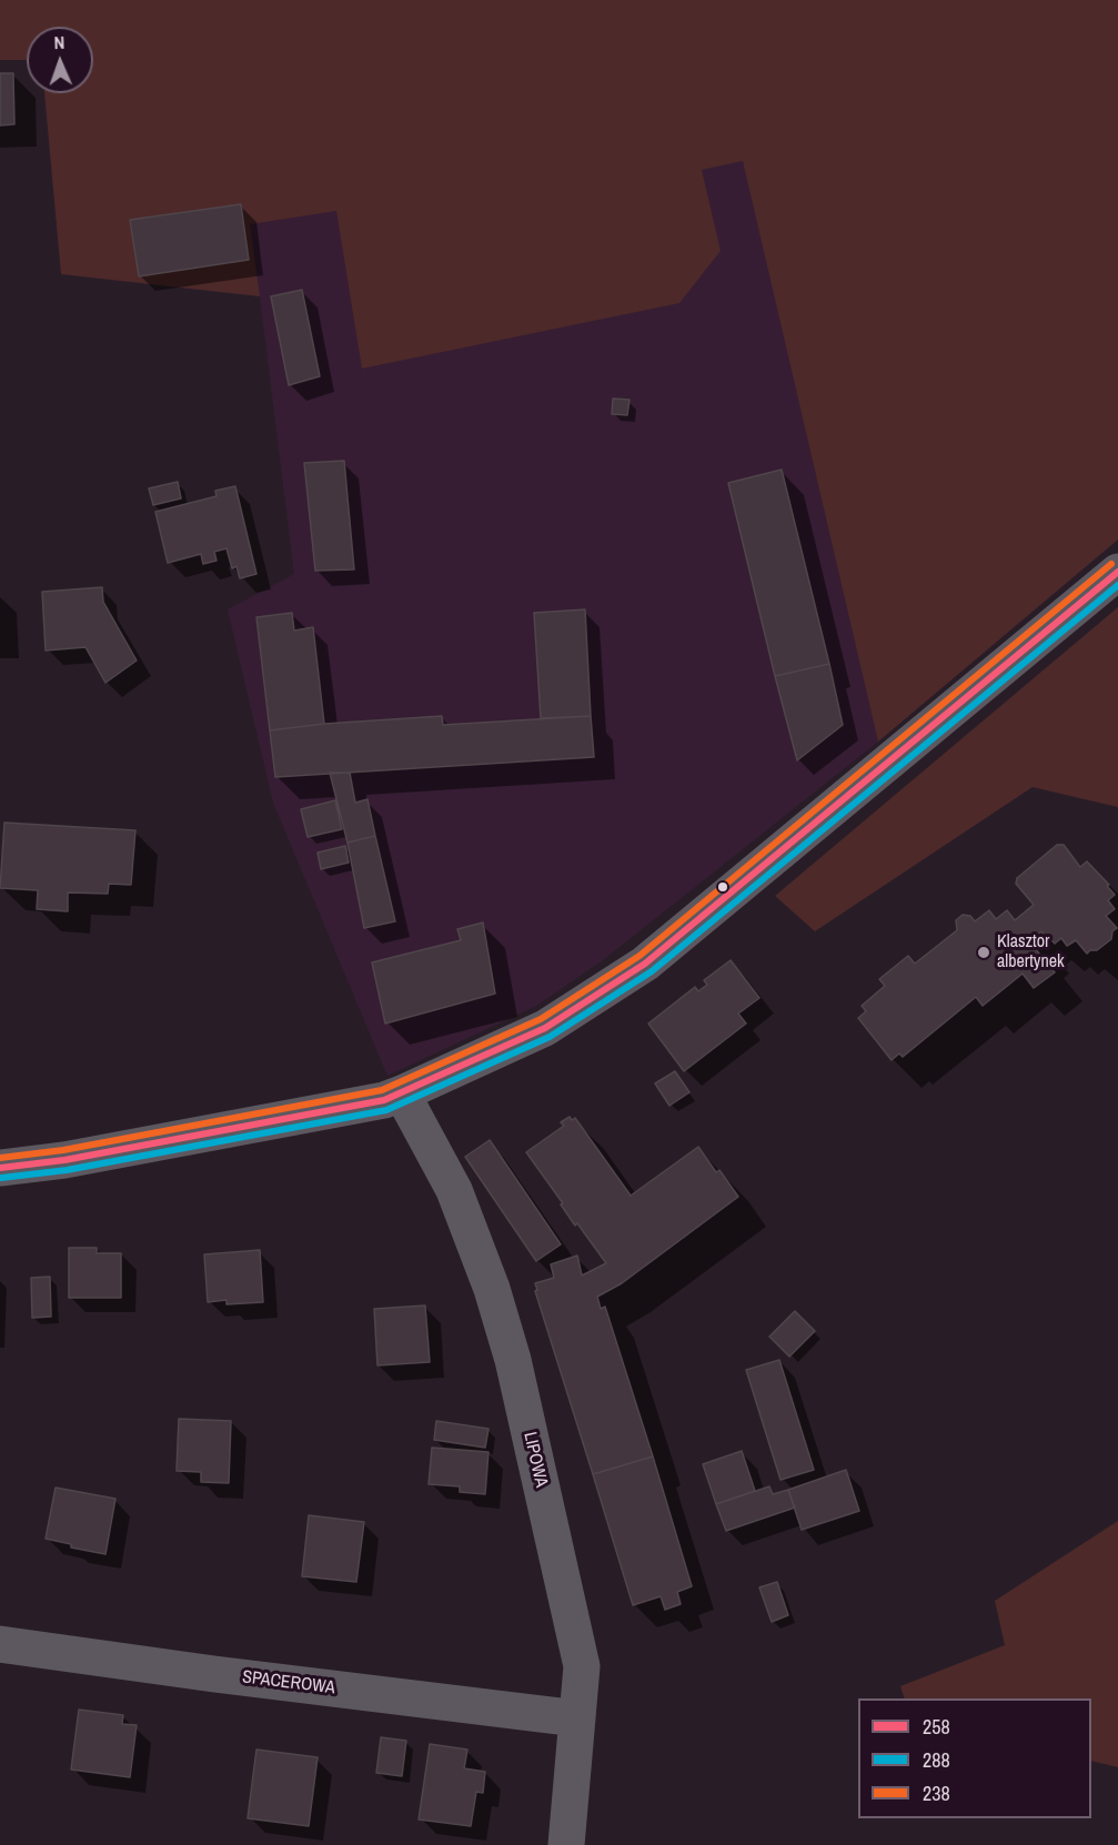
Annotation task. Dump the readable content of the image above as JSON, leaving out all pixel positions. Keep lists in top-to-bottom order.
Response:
{
  "streets": {
    "street": ["LIPOWA", "SPACEROWA"]
  },
  "crossings": [
    ["LIPOWA", "SPACEROWA"]
  ],
  "places": ["Klasztor albertynek"],
  "lines": ["transit line 238", "transit line 258", "transit line 288"],
  "legend": ["258", "288", "238"],
  "north": "top"
}
